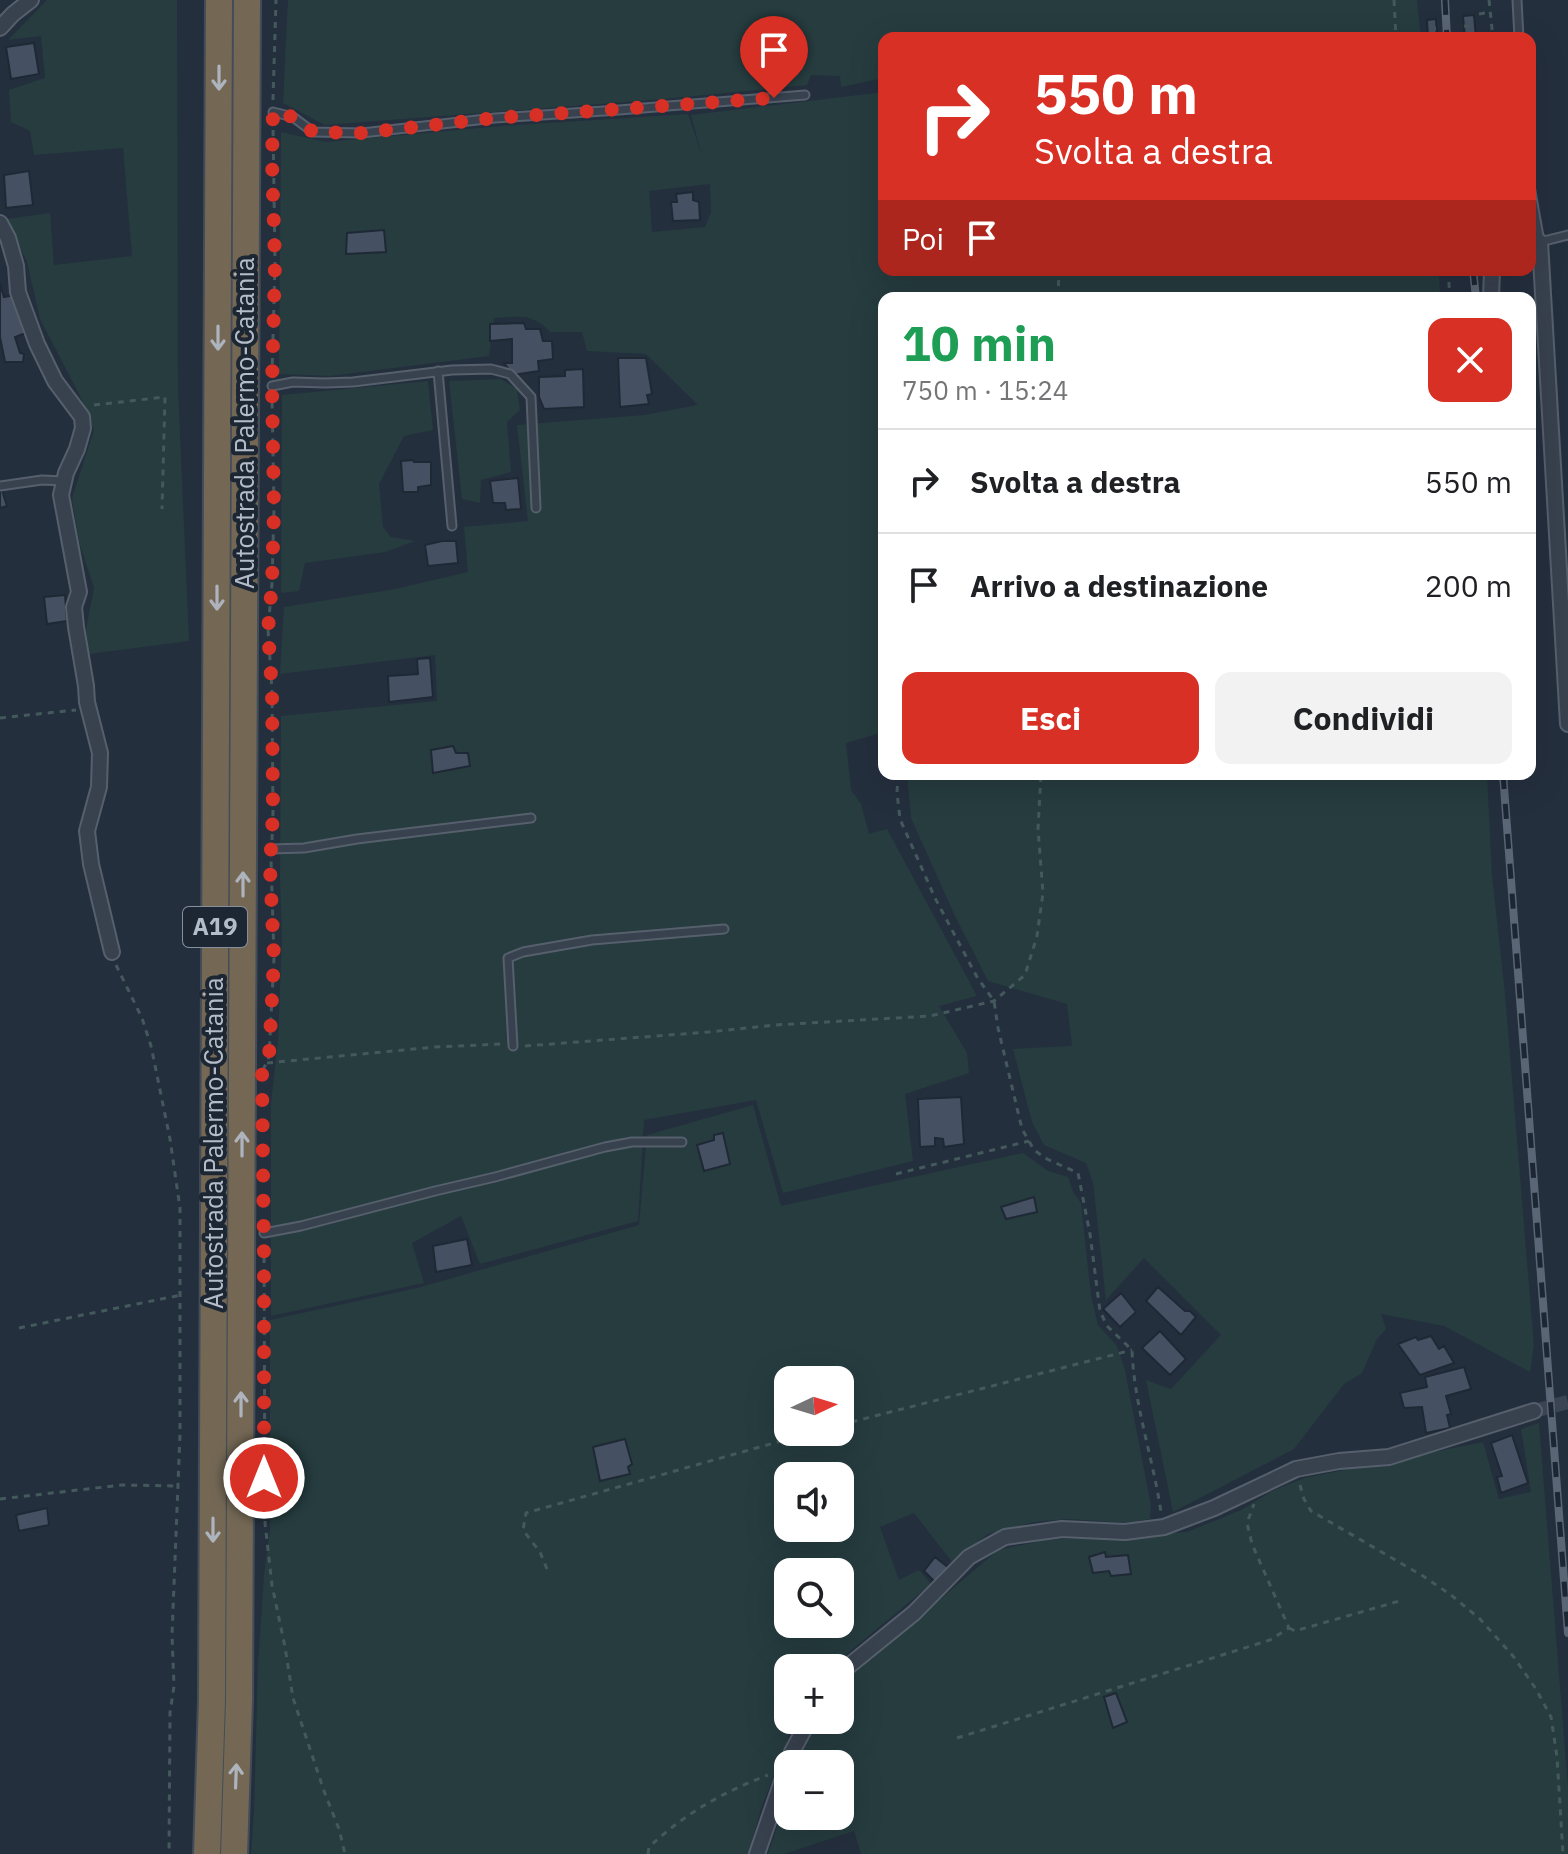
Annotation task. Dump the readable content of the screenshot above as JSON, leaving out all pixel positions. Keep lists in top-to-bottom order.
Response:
{
  "streets": {
    "highway": ["Autostrada Palermo-Catania", "A19"]
  },
  "north": "right",
  "page": {
    "turn": ["550 m", "Svolta a destra"],
    "then": "Poi",
    "heading": ["10 min", "750 m · 15:24"],
    "list": [
      {
        "name": "Svolta a destra",
        "value": "550 m"
      },
      {
        "name": "Arrivo a destinazione",
        "value": "200 m"
      }
    ],
    "buttons": ["Esci", "Condividi"],
    "map_buttons": ["+", "−"]
  }
}
